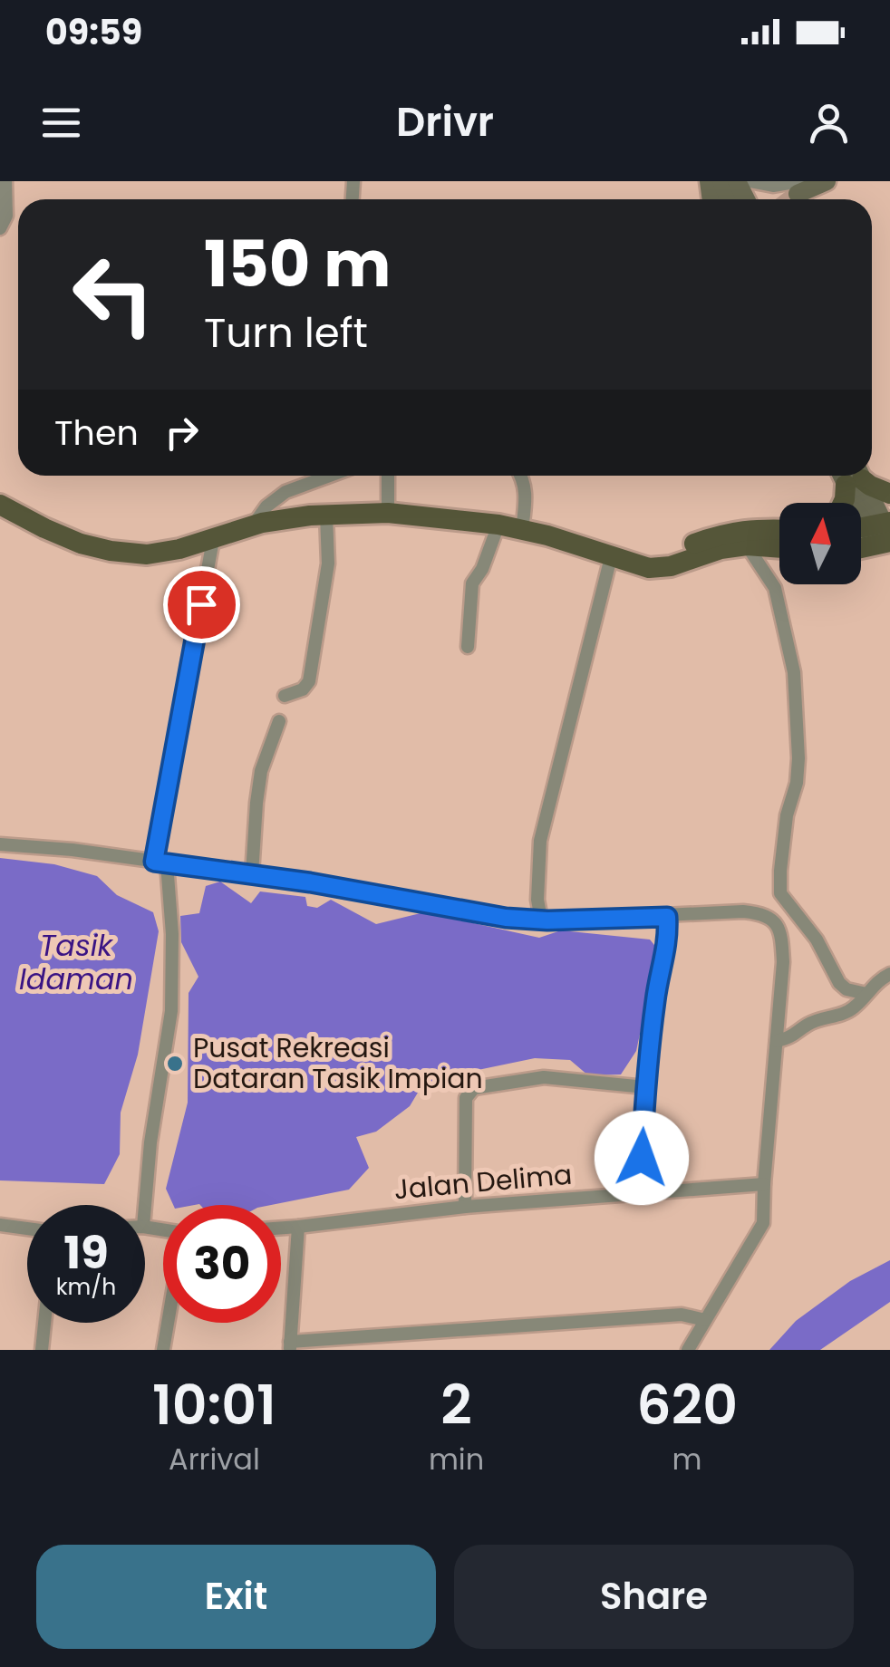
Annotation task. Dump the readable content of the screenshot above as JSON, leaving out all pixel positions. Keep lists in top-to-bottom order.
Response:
{
  "streets": {
    "street": ["Jalan Delima"]
  },
  "water": ["Tasik Idaman"],
  "places": ["Pusat Rekreasi Dataran Tasik Impian"],
  "north": "top",
  "page": {
    "status": "09:59",
    "header": "Drivr",
    "turn": ["150 m", "Turn left"],
    "then": "Then",
    "speed": "19 km/h",
    "limit": "30",
    "eta": [
      "10:01",
      "Arrival",
      "2",
      "min",
      "620",
      "m"
    ],
    "buttons": ["Exit", "Share"]
  }
}
